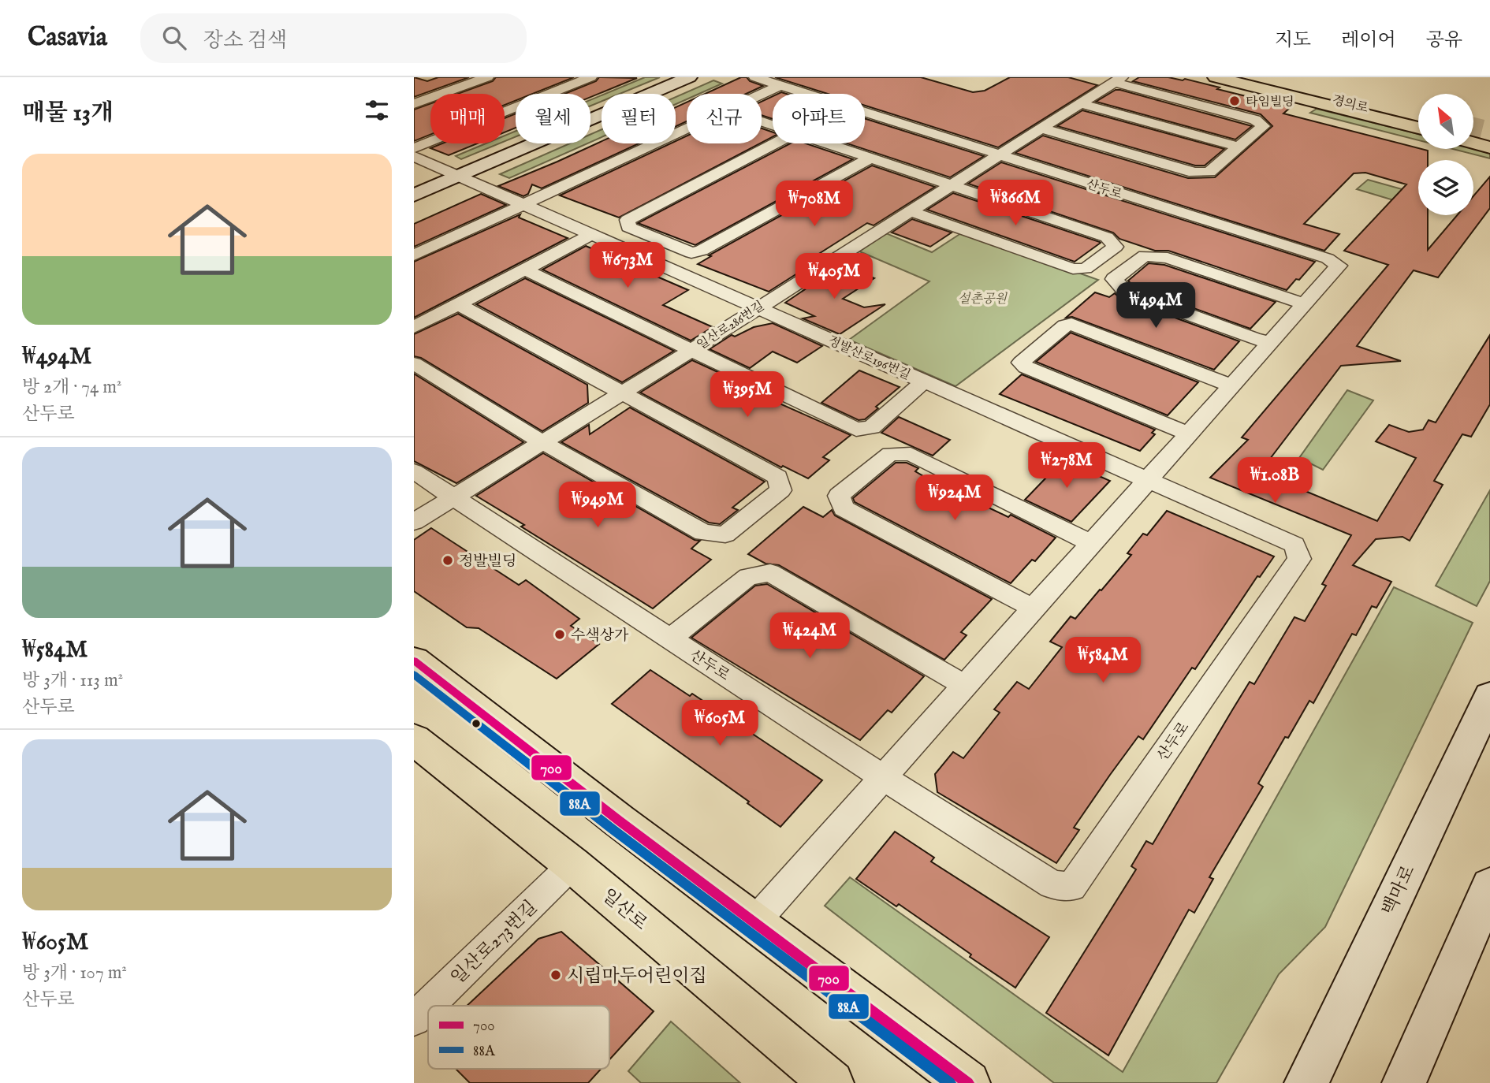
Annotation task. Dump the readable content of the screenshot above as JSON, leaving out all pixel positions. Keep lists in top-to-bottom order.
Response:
{
  "streets": {
    "main road": ["경의로", "백마로", "일산로"],
    "street": [
      "산두로",
      "일산로286번길",
      "정발산로196번길",
      "일산로273번길"
    ]
  },
  "crossings": [
    ["산두로", "일산로286번길"],
    ["산두로", "정발산로196번길"],
    ["일산로286번길", "정발산로196번길"],
    ["일산로", "일산로273번길"]
  ],
  "parks": ["설촌공원"],
  "places": [
    "타임빌딩",
    "정발빌딩",
    "수색상가",
    "시립마두어린이집"
  ],
  "lines": ["transit line 700", "transit line 88A"],
  "legend": ["700", "88A"],
  "north": "top left",
  "page": {
    "header": "Casavia",
    "search": "장소 검색",
    "nav": ["지도", "레이어", "공유"],
    "heading": "매물 13개",
    "chip": [
      "매매",
      "월세",
      "필터",
      "신규",
      "아파트"
    ],
    "list": [
      {
        "name": "₩494M",
        "note": "방 2개 · 74 m² · 산두로"
      },
      {
        "name": "₩584M",
        "note": "방 3개 · 113 m² · 산두로"
      },
      {
        "name": "₩605M",
        "note": "방 3개 · 107 m² · 산두로"
      }
    ],
    "price": [
      "₩866M",
      "₩708M",
      "₩673M",
      "₩405M",
      "₩494M",
      "₩395M",
      "₩278M",
      "₩1.08B",
      "₩924M",
      "₩949M",
      "₩424M",
      "₩584M",
      "₩605M"
    ]
  }
}
